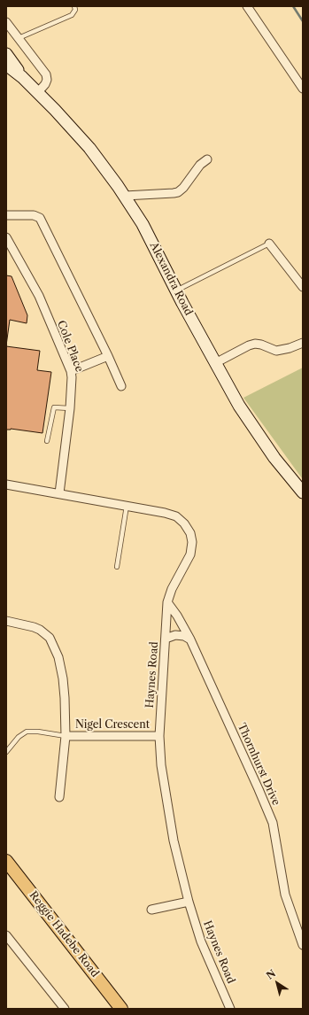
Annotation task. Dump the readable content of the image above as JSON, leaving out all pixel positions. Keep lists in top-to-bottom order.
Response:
{
  "streets": {
    "main road": ["Reggie Hadebe Road"],
    "street": [
      "Alexandra Road",
      "Cole Place",
      "Haynes Road",
      "Nigel Crescent",
      "Thornhurst Drive"
    ]
  },
  "crossings": [
    ["Cole Place", "Haynes Road"],
    ["Haynes Road", "Nigel Crescent"],
    ["Haynes Road", "Thornhurst Drive"]
  ],
  "north": "top left"
}
